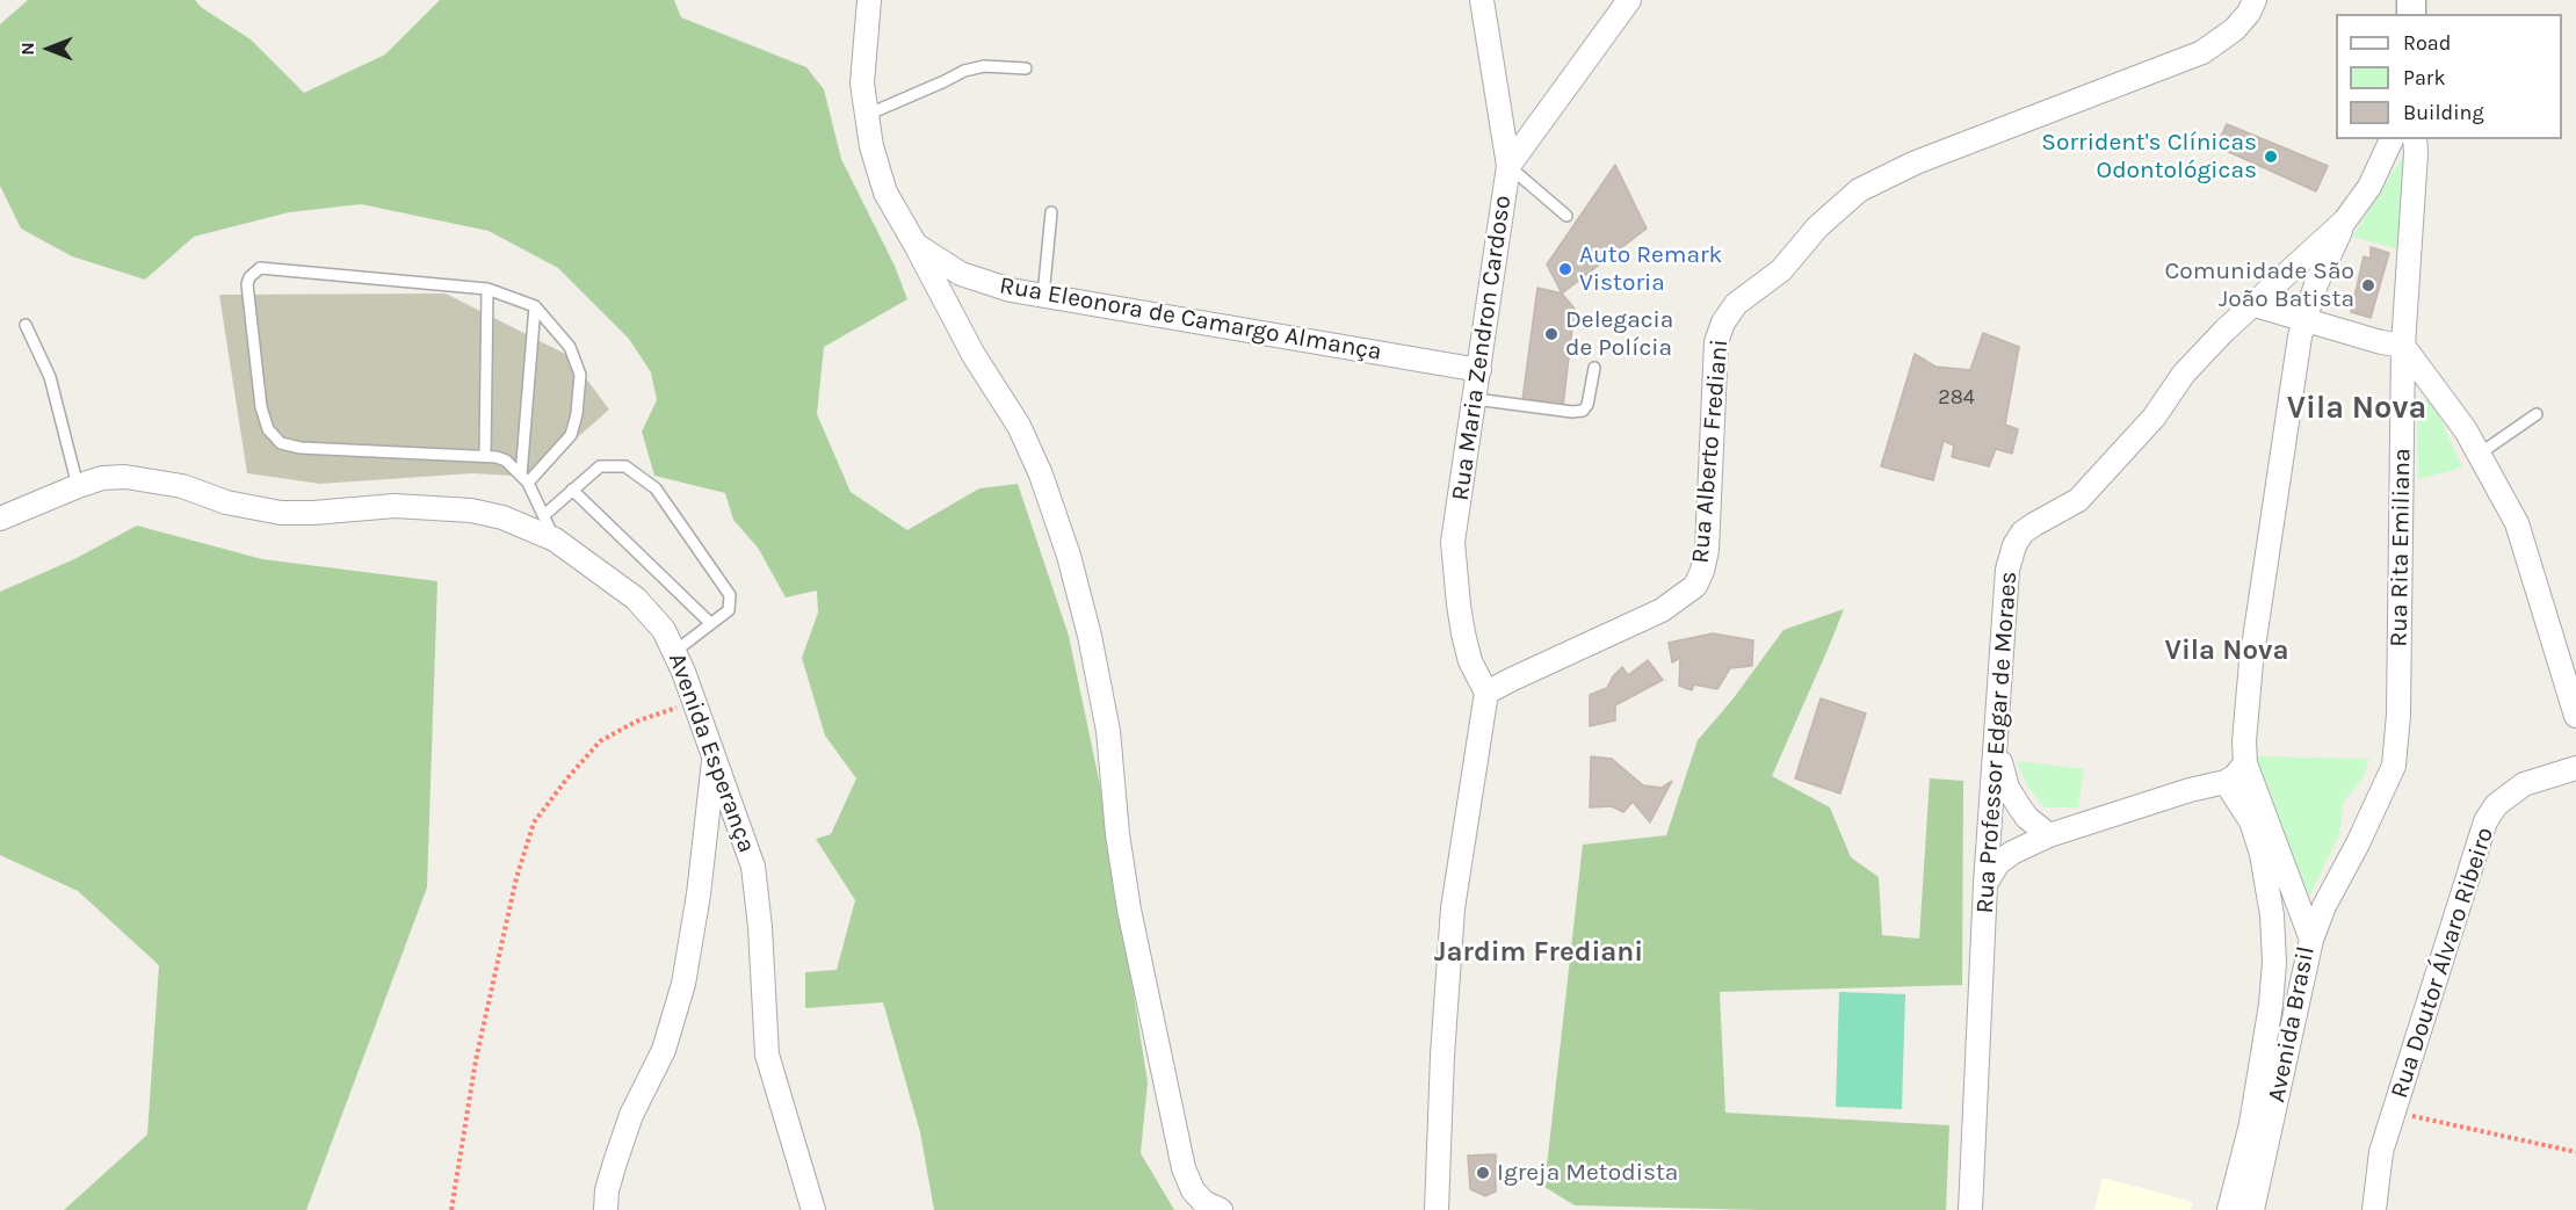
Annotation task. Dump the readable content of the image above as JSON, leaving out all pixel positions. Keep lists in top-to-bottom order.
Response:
{
  "streets": {
    "street": [
      "Rua Eleonora de Camargo Almança",
      "Rua Maria Zendron Cardoso",
      "Rua Alberto Frediani",
      "Rua Rita Emiliana",
      "Rua Professor Edgar de Moraes",
      "Avenida Esperança",
      "Rua Doutor Álvaro Ribeiro",
      "Avenida Brasil"
    ]
  },
  "crossings": [
    ["Rua Eleonora de Camargo Almança", "Rua Maria Zendron Cardoso"],
    ["Rua Maria Zendron Cardoso", "Rua Alberto Frediani"],
    ["Rua Rita Emiliana", "Avenida Brasil"]
  ],
  "districts": ["Vila Nova", "Vila Nova", "Jardim Frediani"],
  "places": [
    "Sorrident's Clínicas Odontológicas",
    "Auto Remark Vistoria",
    "Comunidade São João Batista",
    "Delegacia de Polícia",
    "Igreja Metodista"
  ],
  "house_numbers": ["284"],
  "legend": ["Road", "Park", "Building"],
  "north": "left"
}
